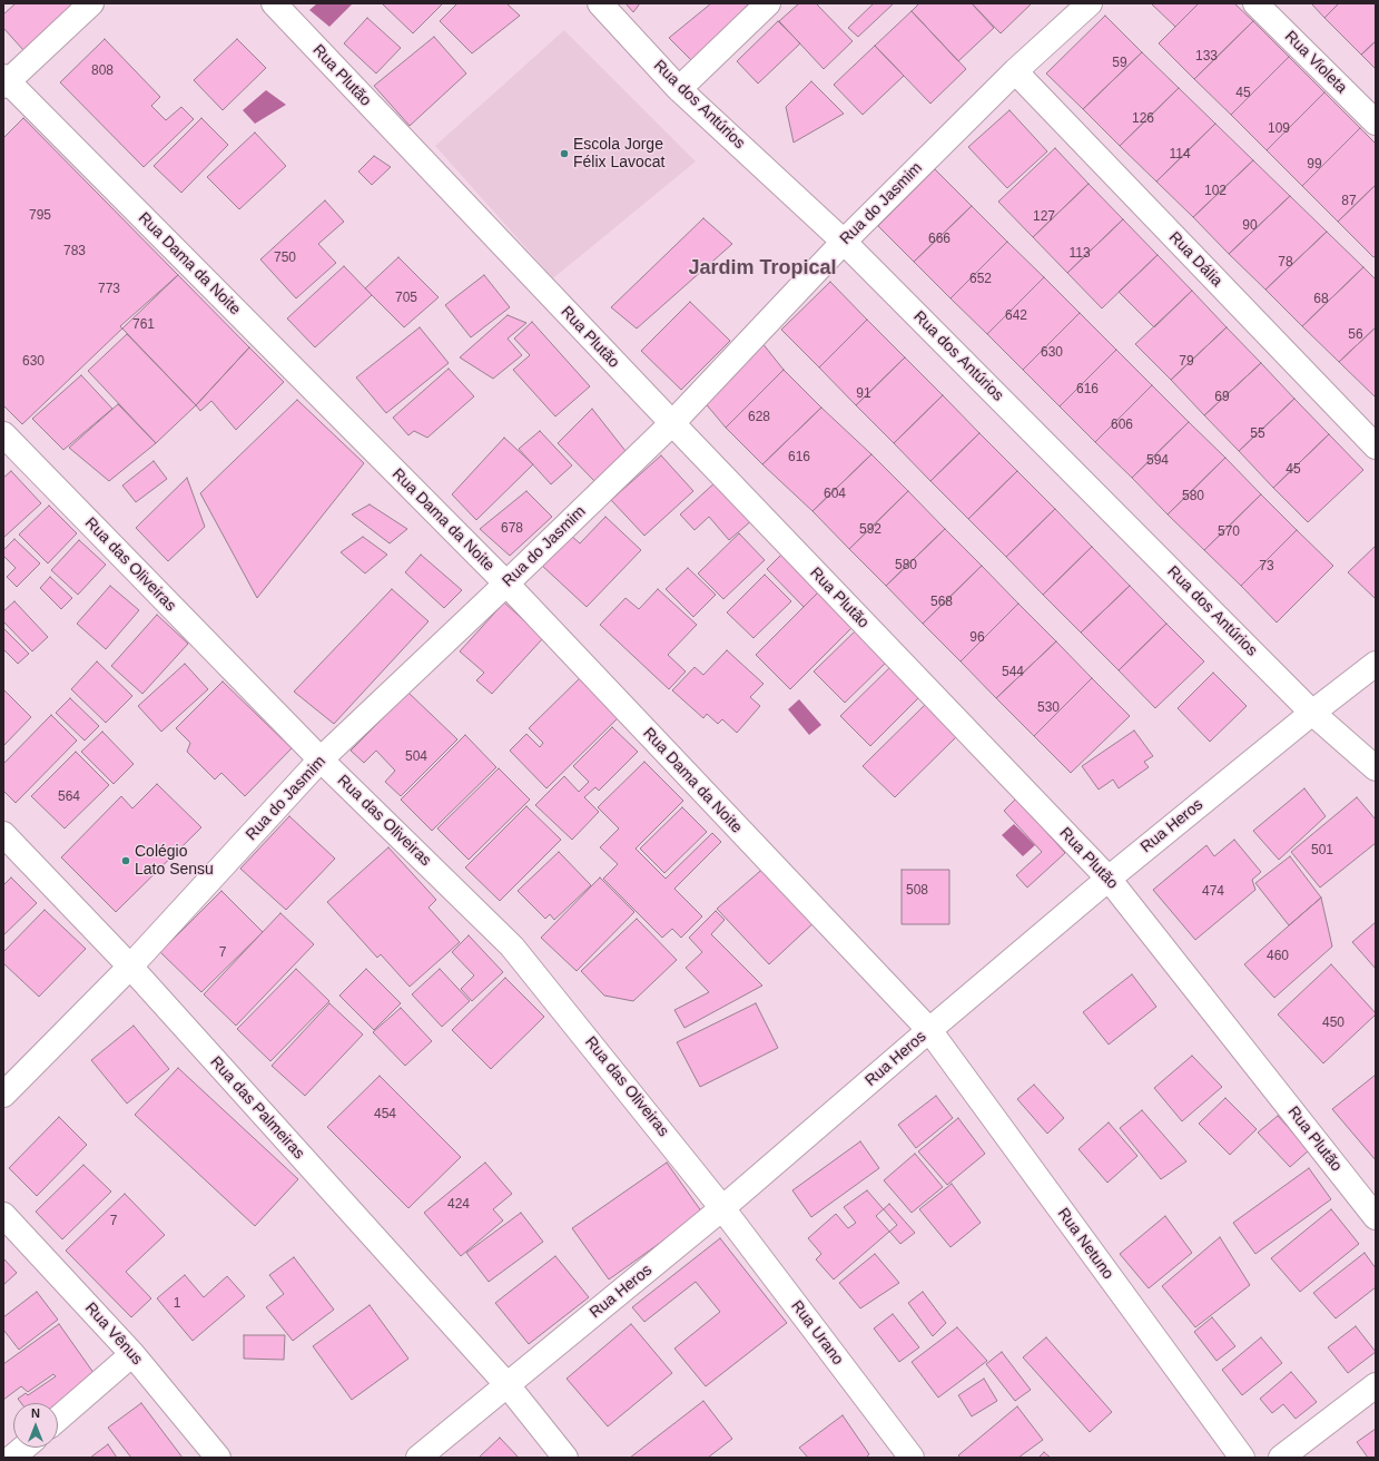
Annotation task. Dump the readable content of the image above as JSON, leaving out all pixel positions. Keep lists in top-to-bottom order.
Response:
{
  "streets": {
    "street": [
      "Rua Violeta",
      "Rua Plutão",
      "Rua dos Antúrios",
      "Rua do Jasmim",
      "Rua Dália",
      "Rua Dama da Noite",
      "Rua das Oliveiras",
      "Rua Heros",
      "Rua das Palmeiras",
      "Rua Netuno",
      "Rua Urano",
      "Rua Vênus"
    ]
  },
  "crossings": [
    ["Rua Plutão", "Rua do Jasmim"],
    ["Rua Plutão", "Rua Heros"],
    ["Rua dos Antúrios", "Rua do Jasmim"],
    ["Rua dos Antúrios", "Rua Heros"],
    ["Rua do Jasmim", "Rua Dália"],
    ["Rua do Jasmim", "Rua Dama da Noite"],
    ["Rua do Jasmim", "Rua das Oliveiras"],
    ["Rua do Jasmim", "Rua das Palmeiras"],
    ["Rua Dama da Noite", "Rua Heros"],
    ["Rua Dama da Noite", "Rua Netuno"],
    ["Rua das Oliveiras", "Rua Heros"],
    ["Rua das Oliveiras", "Rua Urano"],
    ["Rua Heros", "Rua das Palmeiras"],
    ["Rua Heros", "Rua Netuno"],
    ["Rua Heros", "Rua Urano"]
  ],
  "districts": ["Jardim Tropical"],
  "places": ["Escola Jorge Félix Lavocat", "Colégio Lato Sensu"],
  "house_numbers": [
    "133",
    "59",
    "808",
    "45",
    "126",
    "109",
    "114",
    "99",
    "102",
    "87",
    "795",
    "127",
    "90",
    "666",
    "783",
    "113",
    "750",
    "78",
    "652",
    "773",
    "705",
    "68",
    "642",
    "761",
    "56",
    "630",
    "630",
    "79",
    "616",
    "91",
    "69",
    "628",
    "606",
    "55",
    "616",
    "594",
    "45",
    "604",
    "580",
    "678",
    "592",
    "570",
    "580",
    "73",
    "568",
    "96",
    "544",
    "530",
    "504",
    "564",
    "501",
    "508",
    "474",
    "7",
    "460",
    "450",
    "454",
    "424",
    "7",
    "1"
  ],
  "north": "top"
}
